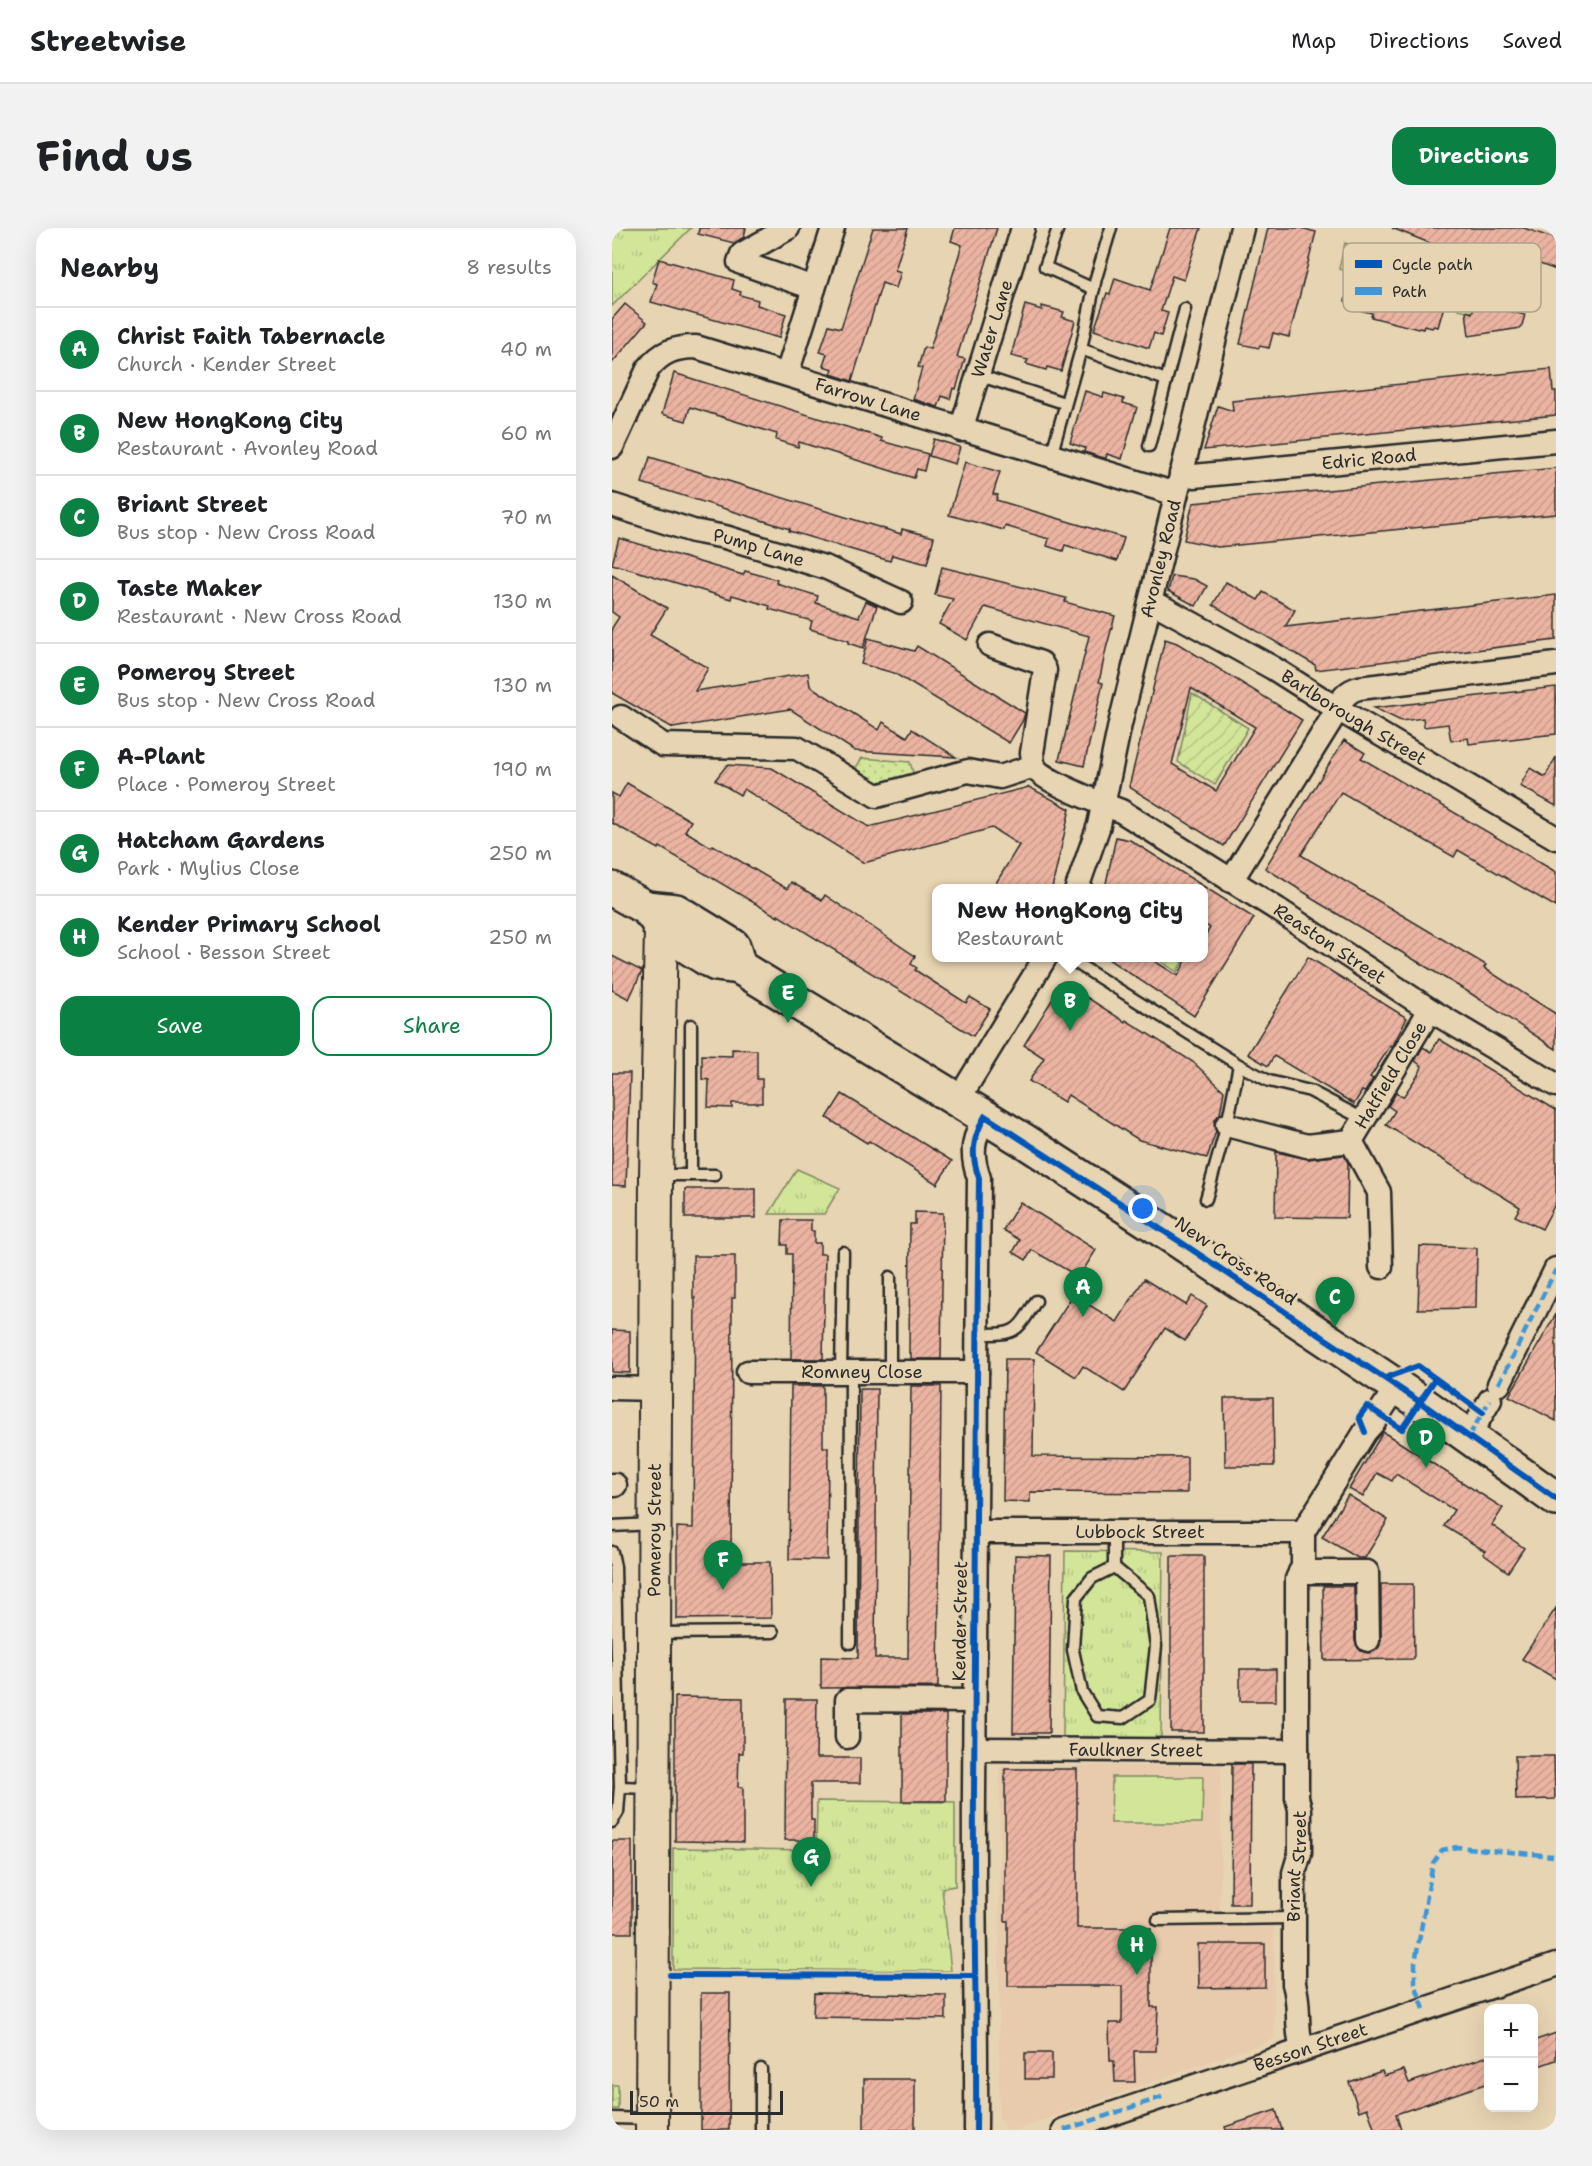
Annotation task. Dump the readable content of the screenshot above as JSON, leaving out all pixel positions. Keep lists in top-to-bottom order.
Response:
{
  "streets": {
    "highway": ["New Cross Road"],
    "main road": ["Pomeroy Street"],
    "street": [
      "Water Lane",
      "Farrow Lane",
      "Edric Road",
      "Pump Lane",
      "Avonley Road",
      "Barlborough Street",
      "Reaston Street",
      "Hatfield Close",
      "Romney Close",
      "Lubbock Street",
      "Kender Street",
      "Faulkner Street",
      "Briant Street",
      "Besson Street"
    ]
  },
  "crossings": [
    ["Water Lane", "Farrow Lane"],
    ["Farrow Lane", "Edric Road"],
    ["Farrow Lane", "Avonley Road"],
    ["Edric Road", "Avonley Road"],
    ["Avonley Road", "Barlborough Street"],
    ["Avonley Road", "Reaston Street"],
    ["Reaston Street", "Hatfield Close"],
    ["New Cross Road", "Pomeroy Street"],
    ["New Cross Road", "Kender Street"],
    ["Romney Close", "Kender Street"],
    ["Lubbock Street", "Kender Street"],
    ["Lubbock Street", "Briant Street"],
    ["Kender Street", "Faulkner Street"],
    ["Faulkner Street", "Briant Street"],
    ["Briant Street", "Besson Street"]
  ],
  "legend": ["Cycle path", "Path"],
  "scale_bar": "50 m",
  "page": {
    "header": "Streetwise",
    "nav": ["Map", "Directions", "Saved"],
    "buttons": [
      "Directions",
      ["Save", "Share"]
    ],
    "title": "Find us",
    "heading": ["Nearby", "8 results"],
    "list": [
      {
        "mark": "A",
        "name": "Christ Faith Tabernacle",
        "note": "Church · Kender Street",
        "value": "40 m"
      },
      {
        "mark": "B",
        "name": "New HongKong City",
        "note": "Restaurant · Avonley Road",
        "value": "60 m"
      },
      {
        "mark": "C",
        "name": "Briant Street",
        "note": "Bus stop · New Cross Road",
        "value": "70 m"
      },
      {
        "mark": "D",
        "name": "Taste Maker",
        "note": "Restaurant · New Cross Road",
        "value": "130 m"
      },
      {
        "mark": "E",
        "name": "Pomeroy Street",
        "note": "Bus stop · New Cross Road",
        "value": "130 m"
      },
      {
        "mark": "F",
        "name": "A-Plant",
        "note": "Place · Pomeroy Street",
        "value": "190 m"
      },
      {
        "mark": "G",
        "name": "Hatcham Gardens",
        "note": "Park · Mylius Close",
        "value": "250 m"
      },
      {
        "mark": "H",
        "name": "Kender Primary School",
        "note": "School · Besson Street",
        "value": "250 m"
      }
    ],
    "popup": ["New HongKong City", "Restaurant"],
    "pins": [
      "E",
      "B",
      "A",
      "C",
      "D",
      "F",
      "G",
      "H"
    ],
    "map_buttons": ["+", "−"],
    "scale": "50 m"
  }
}
